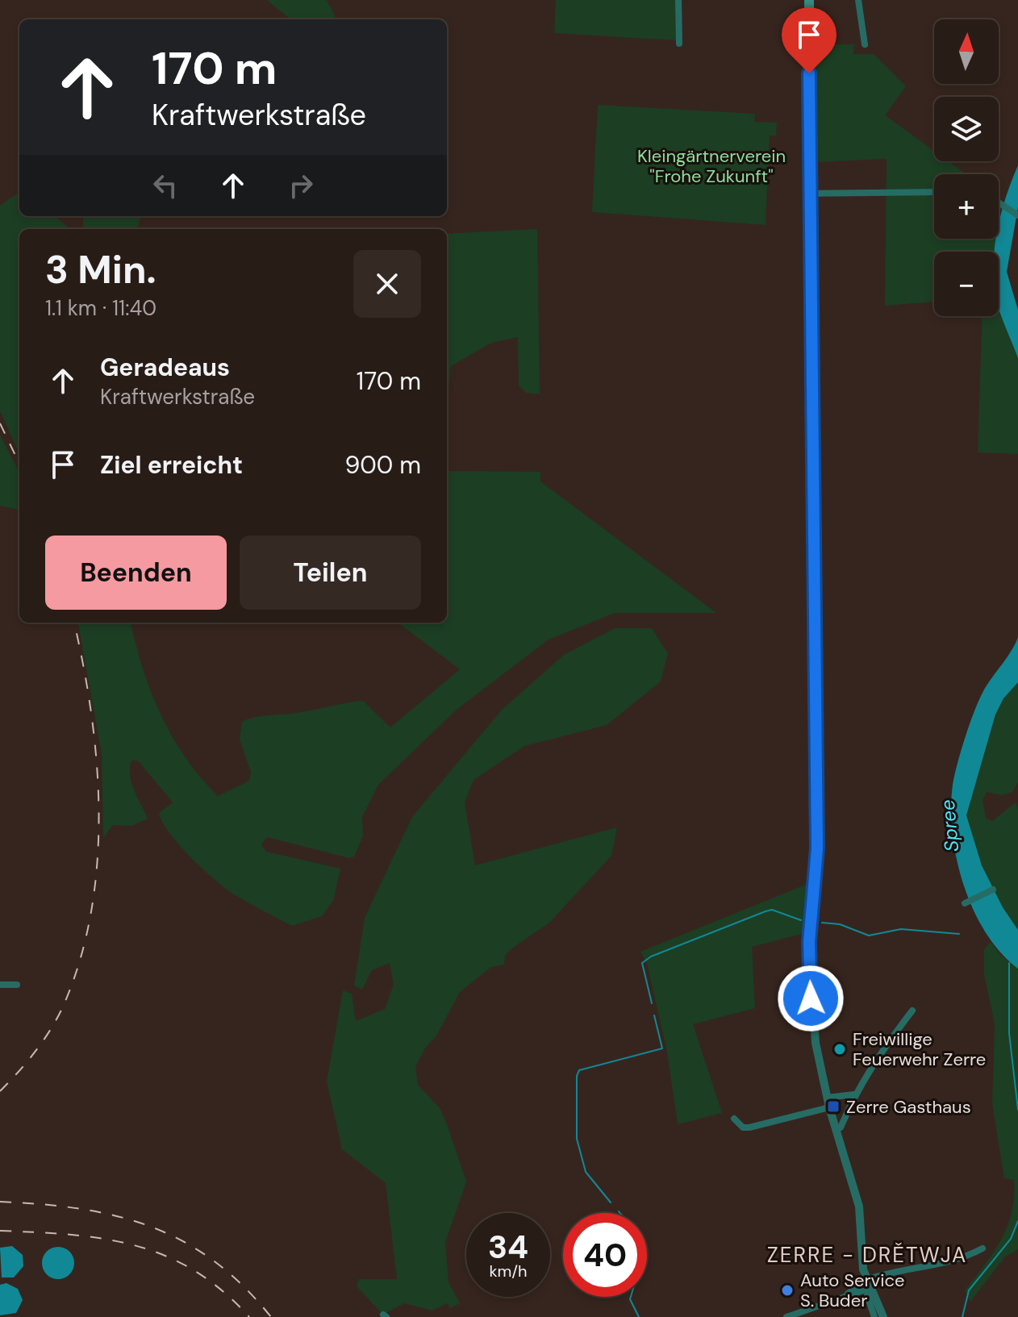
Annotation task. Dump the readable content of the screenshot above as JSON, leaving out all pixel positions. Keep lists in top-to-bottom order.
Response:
{
  "districts": ["ZERRE - DRĚTWJA"],
  "water": ["Spree"],
  "parks": ["Kleingärtnerverein \"Frohe Zukunft\""],
  "places": {
    "other": ["Freiwillige Feuerwehr Zerre", "Auto Service S. Buder"],
    "transit": ["Zerre Gasthaus"]
  },
  "north": "top",
  "page": {
    "map_buttons": ["+", "−"],
    "turn": ["170 m", "Kraftwerkstraße"],
    "heading": ["3 Min.", "1.1 km · 11:40"],
    "list": [
      {
        "name": "Geradeaus",
        "note": "Kraftwerkstraße",
        "value": "170 m"
      },
      {
        "name": "Ziel erreicht",
        "value": "900 m"
      }
    ],
    "buttons": ["Beenden", "Teilen"],
    "speed": "34 km/h",
    "limit": "40"
  }
}
